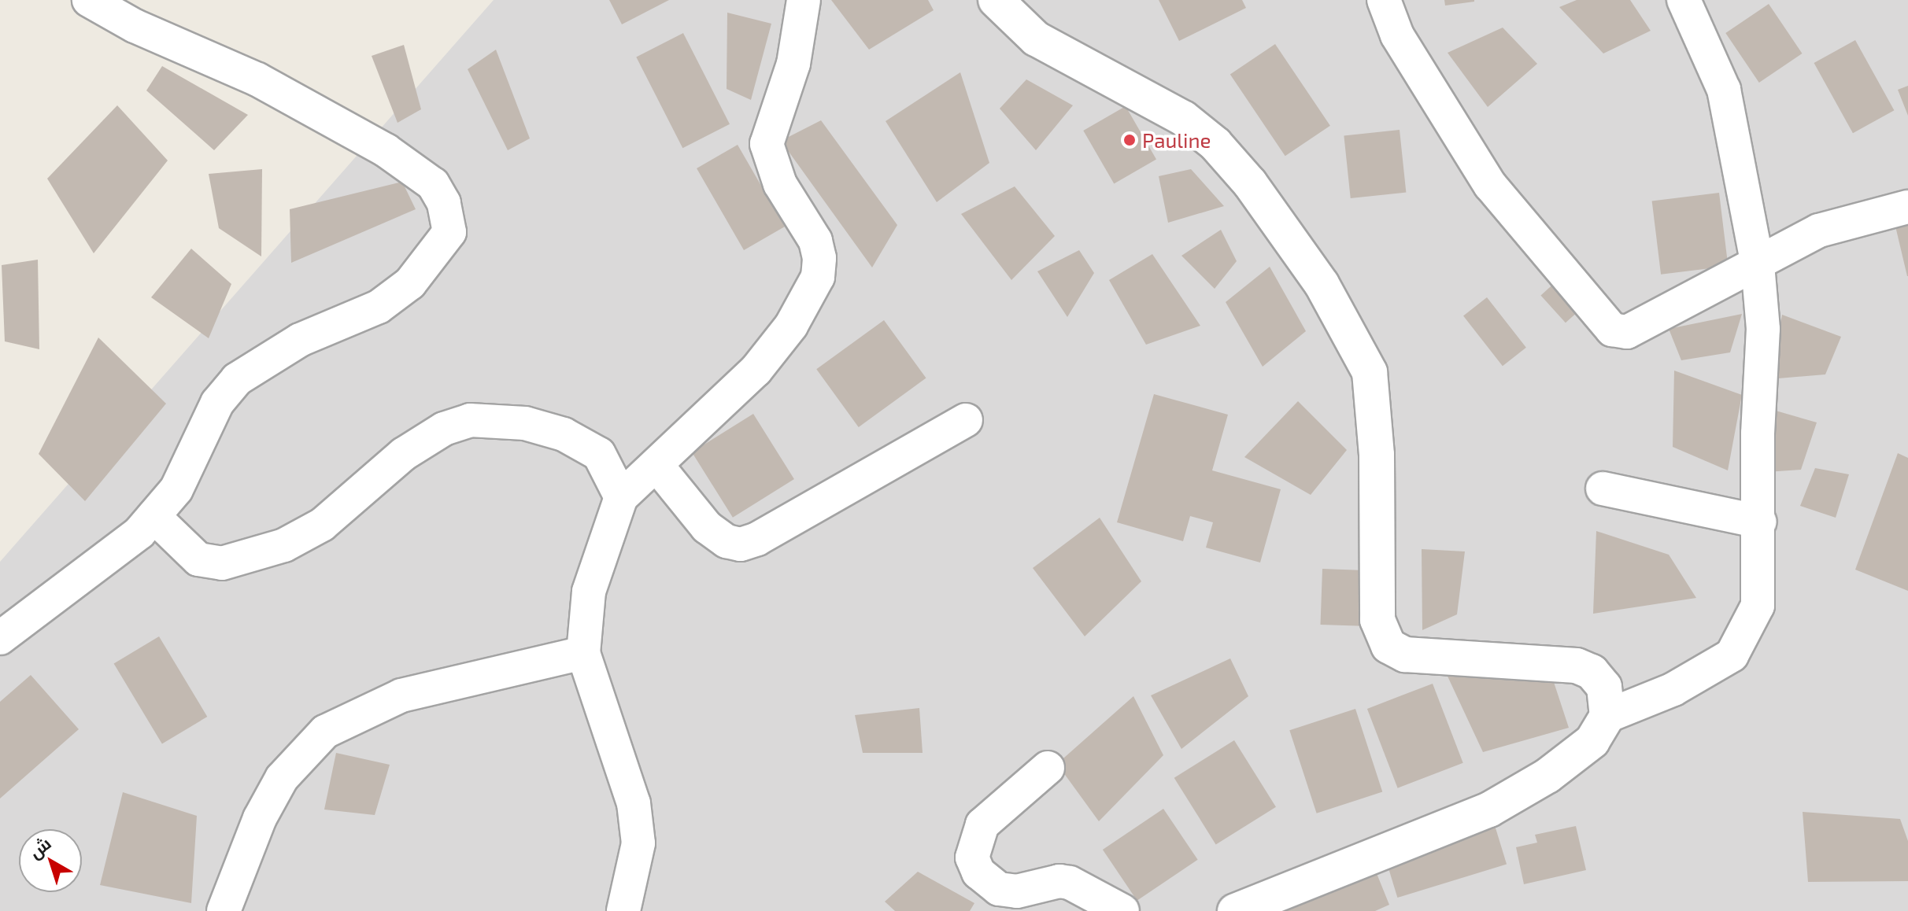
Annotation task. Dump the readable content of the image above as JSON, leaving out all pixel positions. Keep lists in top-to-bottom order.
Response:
{
  "places": ["Pauline"],
  "north": "top left"
}
